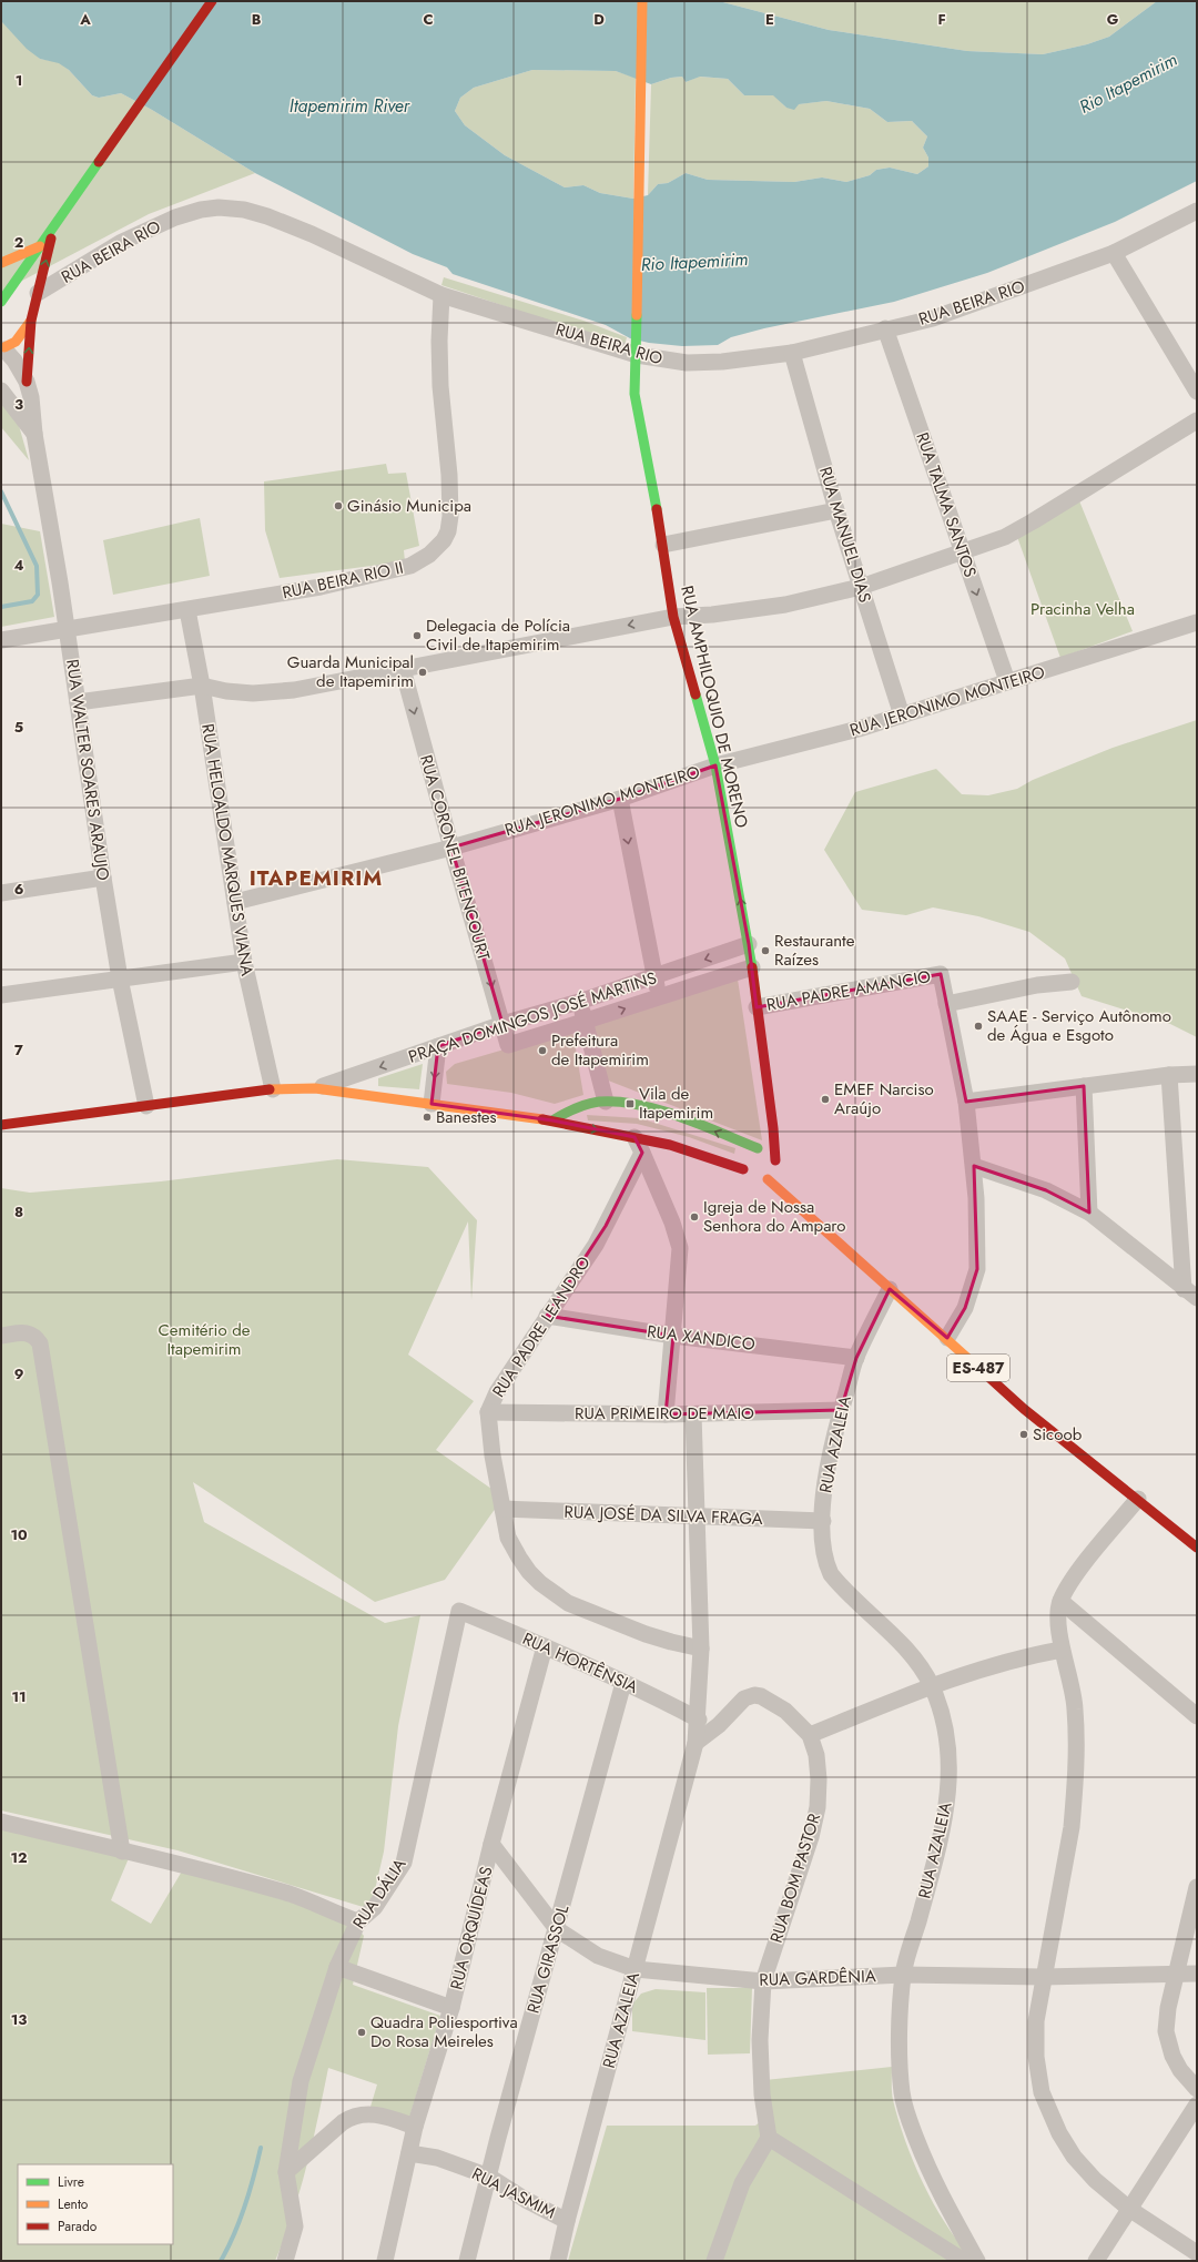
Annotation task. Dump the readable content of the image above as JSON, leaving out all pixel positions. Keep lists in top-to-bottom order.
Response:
{
  "streets": {
    "main road": ["RUA AMPHILOQUIO DE MORENO", "ES-487"],
    "street": [
      "RUA BEIRA RIO",
      "RUA TALMA SANTOS",
      "RUA MANUEL DIAS",
      "RUA BEIRA RIO II",
      "RUA JERONIMO MONTEIRO",
      "RUA WALTER SOARES ARAUJO",
      "RUA HELOALDO MARQUES VIANA",
      "RUA CORONEL BITENCOURT",
      "RUA PADRE AMANCIO",
      "PRAÇA DOMINGOS JOSÉ MARTINS",
      "RUA PADRE LEANDRO",
      "RUA XANDICO",
      "RUA PRIMEIRO DE MAIO",
      "RUA AZALEIA",
      "RUA JOSÉ DA SILVA FRAGA",
      "RUA HORTÊNSIA",
      "RUA BOM PASTOR",
      "RUA DÁLIA",
      "RUA ORQUÍDEAS",
      "RUA GIRASSOL",
      "RUA GARDÊNIA",
      "RUA JASMIM"
    ]
  },
  "crossings": [
    ["RUA BEIRA RIO", "RUA TALMA SANTOS"],
    ["RUA BEIRA RIO", "RUA MANUEL DIAS"],
    ["RUA BEIRA RIO", "RUA BEIRA RIO II"],
    ["RUA BEIRA RIO", "RUA AMPHILOQUIO DE MORENO"],
    ["RUA TALMA SANTOS", "RUA JERONIMO MONTEIRO"],
    ["RUA MANUEL DIAS", "RUA JERONIMO MONTEIRO"],
    ["RUA BEIRA RIO II", "RUA WALTER SOARES ARAUJO"],
    ["RUA BEIRA RIO II", "RUA HELOALDO MARQUES VIANA"],
    ["RUA JERONIMO MONTEIRO", "RUA AMPHILOQUIO DE MORENO"],
    ["RUA JERONIMO MONTEIRO", "RUA HELOALDO MARQUES VIANA"],
    ["RUA JERONIMO MONTEIRO", "RUA CORONEL BITENCOURT"],
    ["RUA AMPHILOQUIO DE MORENO", "PRAÇA DOMINGOS JOSÉ MARTINS"],
    ["RUA CORONEL BITENCOURT", "PRAÇA DOMINGOS JOSÉ MARTINS"],
    ["RUA PADRE LEANDRO", "RUA XANDICO"],
    ["RUA PADRE LEANDRO", "RUA PRIMEIRO DE MAIO"],
    ["RUA PADRE LEANDRO", "RUA AZALEIA"],
    ["RUA PADRE LEANDRO", "RUA JOSÉ DA SILVA FRAGA"],
    ["RUA XANDICO", "RUA AZALEIA"],
    ["ES-487", "RUA AZALEIA"],
    ["RUA PRIMEIRO DE MAIO", "RUA AZALEIA"],
    ["RUA AZALEIA", "RUA JOSÉ DA SILVA FRAGA"],
    ["RUA AZALEIA", "RUA HORTÊNSIA"],
    ["RUA AZALEIA", "RUA BOM PASTOR"],
    ["RUA AZALEIA", "RUA GARDÊNIA"],
    ["RUA AZALEIA", "RUA JASMIM"],
    ["RUA HORTÊNSIA", "RUA DÁLIA"],
    ["RUA HORTÊNSIA", "RUA ORQUÍDEAS"],
    ["RUA HORTÊNSIA", "RUA GIRASSOL"],
    ["RUA BOM PASTOR", "RUA GARDÊNIA"],
    ["RUA ORQUÍDEAS", "RUA GARDÊNIA"],
    ["RUA ORQUÍDEAS", "RUA JASMIM"],
    ["RUA GIRASSOL", "RUA GARDÊNIA"],
    ["RUA GIRASSOL", "RUA JASMIM"]
  ],
  "one_way": ["RUA TALMA SANTOS", "RUA CORONEL BITENCOURT"],
  "districts": ["ITAPEMIRIM"],
  "water": ["Rio Itapemirim", "Itapemirim River"],
  "parks": ["Pracinha Velha", "Cemitério de Itapemirim"],
  "places": {
    "other": [
      "Ginásio Municipa",
      "Delegacia de Polícia Civil de Itapemirim",
      "Guarda Municipal de Itapemirim",
      "Restaurante Raízes",
      "SAAE - Serviço Autônomo de Água e Esgoto",
      "Prefeitura de Itapemirim",
      "EMEF Narciso Araújo",
      "Banestes",
      "Igreja de Nossa Senhora do Amparo",
      "Sicoob",
      "Quadra Poliesportiva Do Rosa Meireles"
    ],
    "transit": ["Vila de Itapemirim"]
  },
  "legend": ["Livre", "Lento", "Parado"],
  "grid": {
    "columns": [
      "A",
      "B",
      "C",
      "D",
      "E",
      "F",
      "G"
    ],
    "rows": [
      "1",
      "2",
      "3",
      "4",
      "5",
      "6",
      "7",
      "8",
      "9",
      "10",
      "11",
      "12",
      "13"
    ]
  }
}
